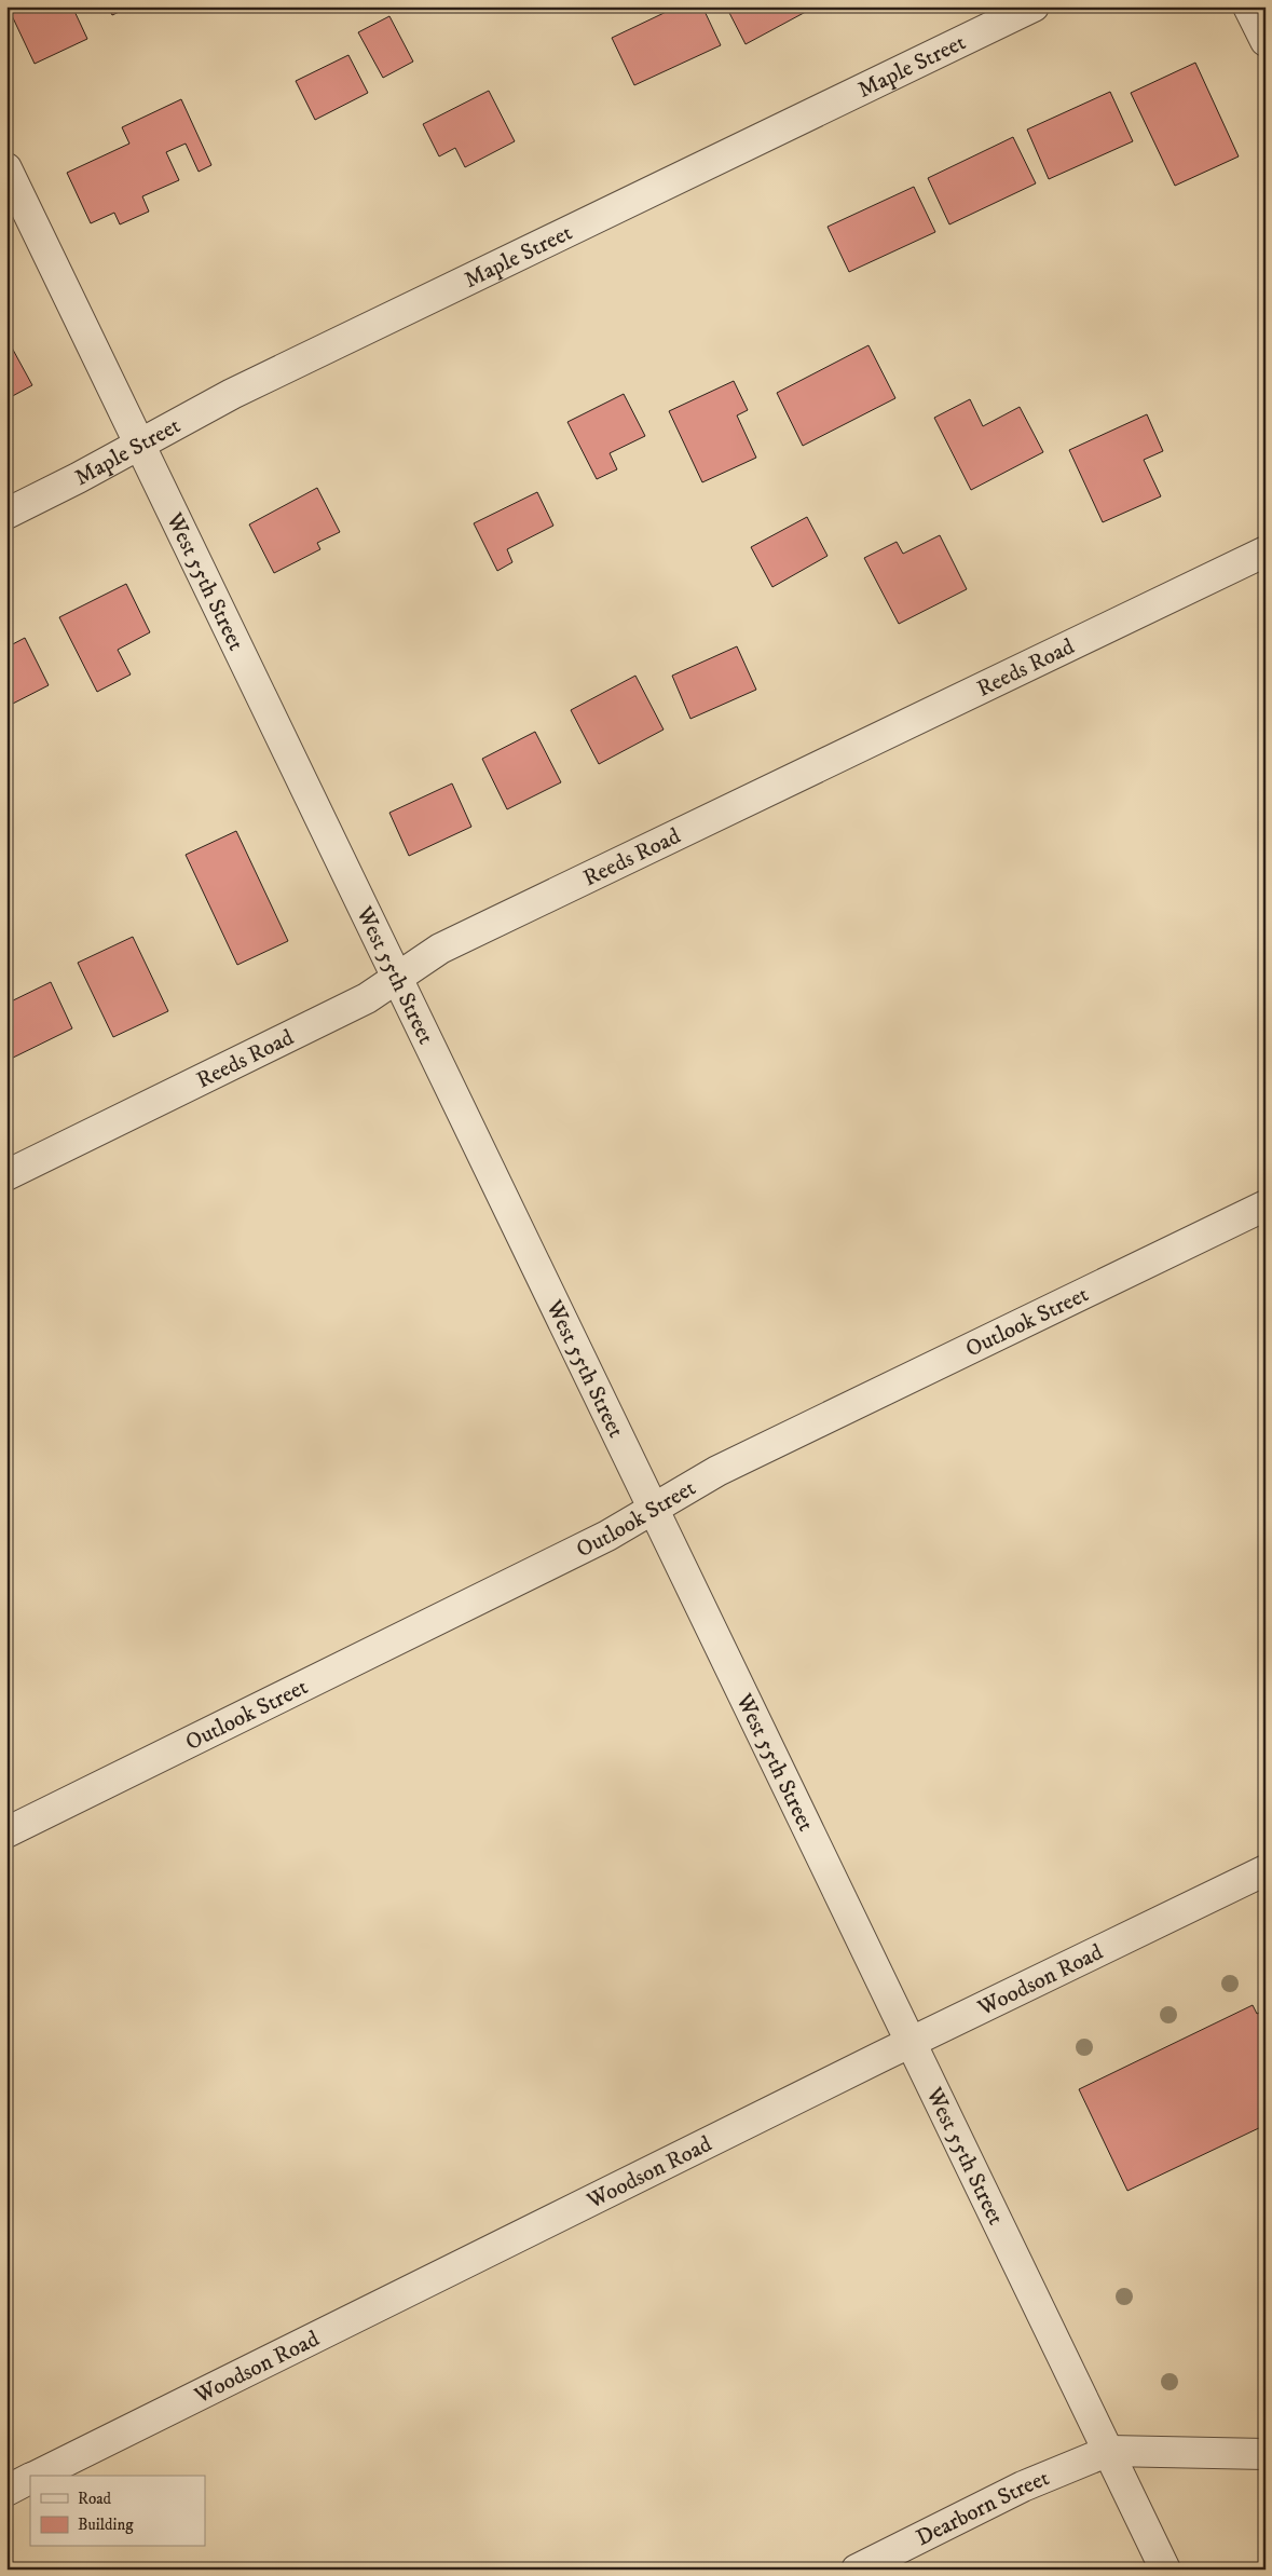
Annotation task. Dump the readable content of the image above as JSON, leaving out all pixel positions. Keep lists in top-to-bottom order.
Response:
{
  "streets": {
    "street": [
      "Maple Street",
      "West 55th Street",
      "Reeds Road",
      "Outlook Street",
      "Woodson Road",
      "Dearborn Street"
    ]
  },
  "crossings": [
    ["Maple Street", "West 55th Street"],
    ["West 55th Street", "Reeds Road"],
    ["West 55th Street", "Outlook Street"],
    ["West 55th Street", "Woodson Road"],
    ["West 55th Street", "Dearborn Street"]
  ],
  "legend": ["Road", "Building"]
}
